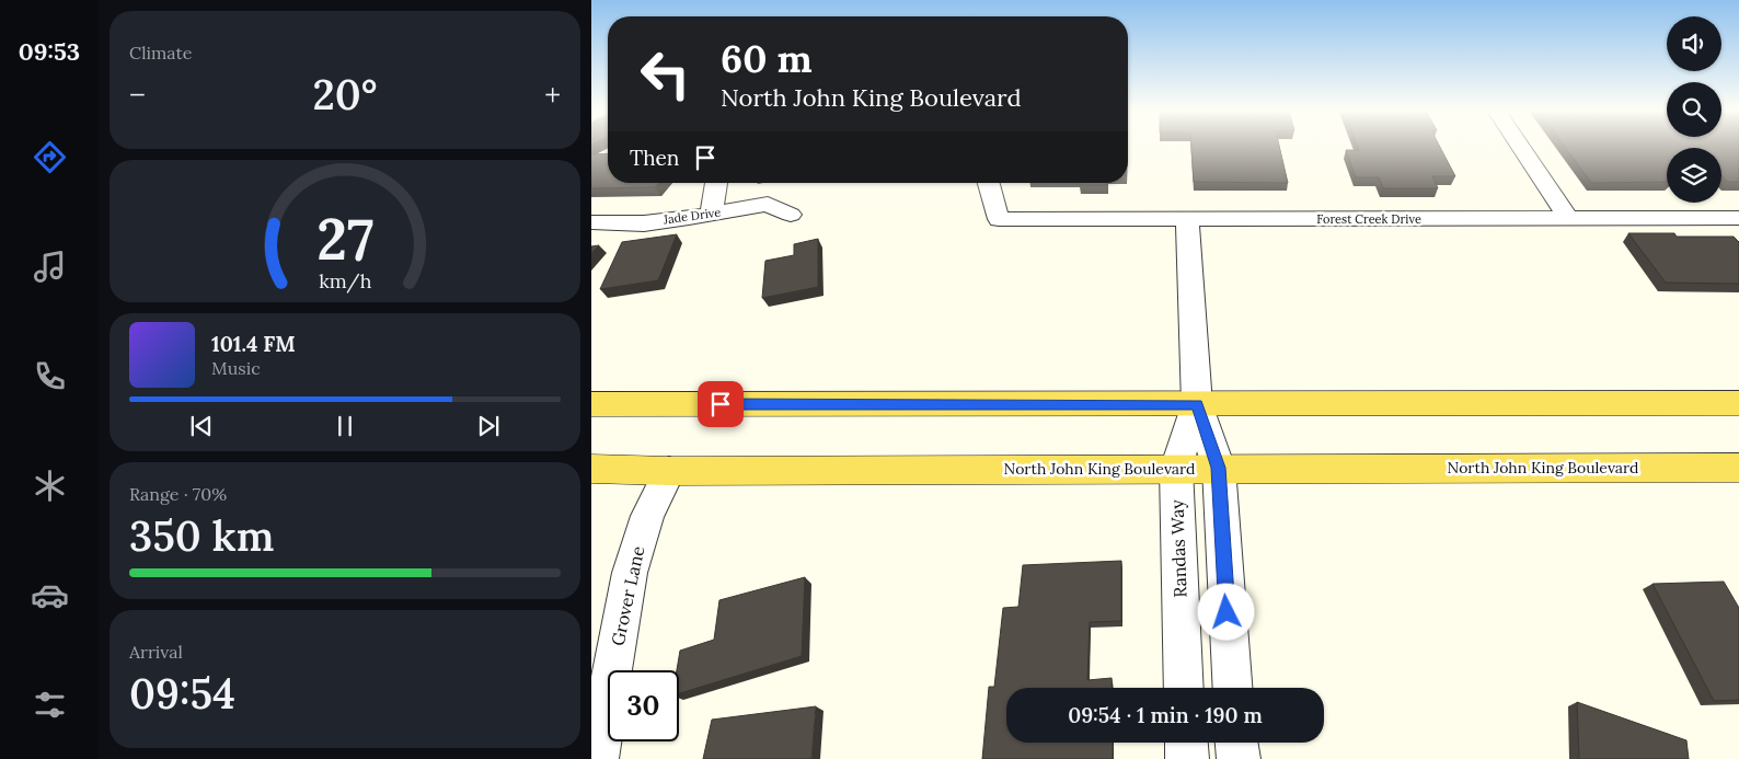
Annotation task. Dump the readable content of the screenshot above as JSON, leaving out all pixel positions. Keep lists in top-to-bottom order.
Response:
{
  "streets": {
    "main road": ["North John King Boulevard"],
    "street": [
      "Jade Drive",
      "Forest Creek Drive",
      "Randas Way",
      "Grover Lane"
    ]
  },
  "crossings": [
    ["Forest Creek Drive", "Randas Way"],
    ["North John King Boulevard", "Randas Way"],
    ["North John King Boulevard", "Grover Lane"]
  ],
  "page": {
    "tabs": "09:53",
    "tile": [
      "Climate",
      ["Range · 70%", "350 km"],
      ["Arrival", "09:54"]
    ],
    "turn": ["60 m", "North John King Boulevard"],
    "heat": ["−", "20°", "+"],
    "then": "Then",
    "song": ["101.4 FM", "Music"],
    "limit": "30",
    "trip": "09:54 · 1 min · 190 m",
    "gauge": ["27", "km/h"]
  }
}
